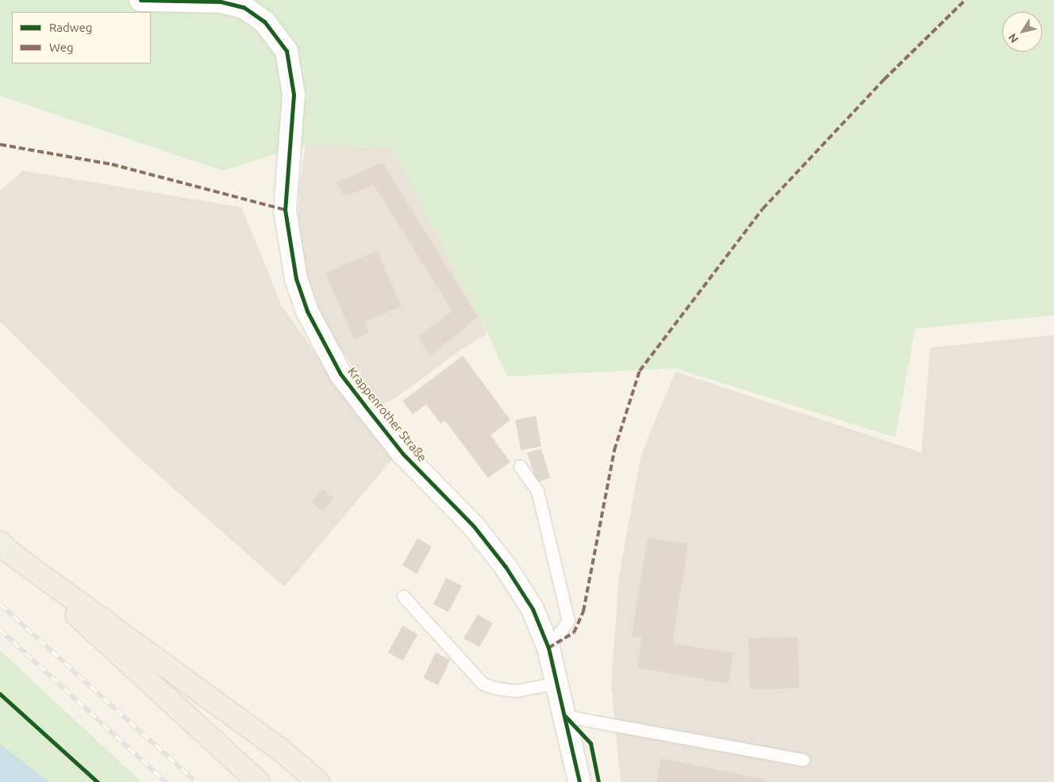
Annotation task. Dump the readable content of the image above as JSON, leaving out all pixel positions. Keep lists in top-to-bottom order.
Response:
{
  "streets": {
    "street": ["Krappenrother Straße"]
  },
  "legend": ["Radweg", "Weg"],
  "north": "bottom left"
}
